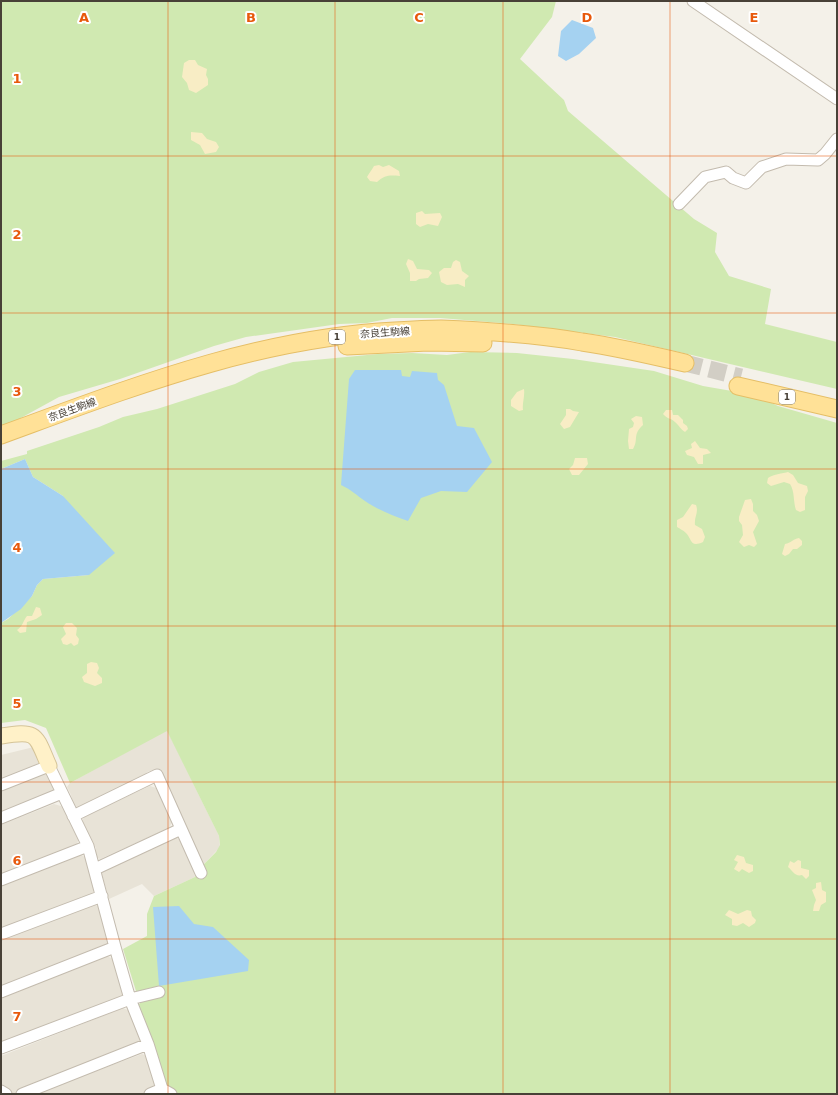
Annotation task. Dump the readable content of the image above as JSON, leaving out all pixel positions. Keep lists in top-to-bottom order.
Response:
{
  "streets": {
    "main road": ["奈良生駒線", "1"]
  },
  "grid": {
    "columns": [
      "A",
      "B",
      "C",
      "D",
      "E"
    ],
    "rows": [
      "1",
      "2",
      "3",
      "4",
      "5",
      "6",
      "7"
    ]
  }
}
